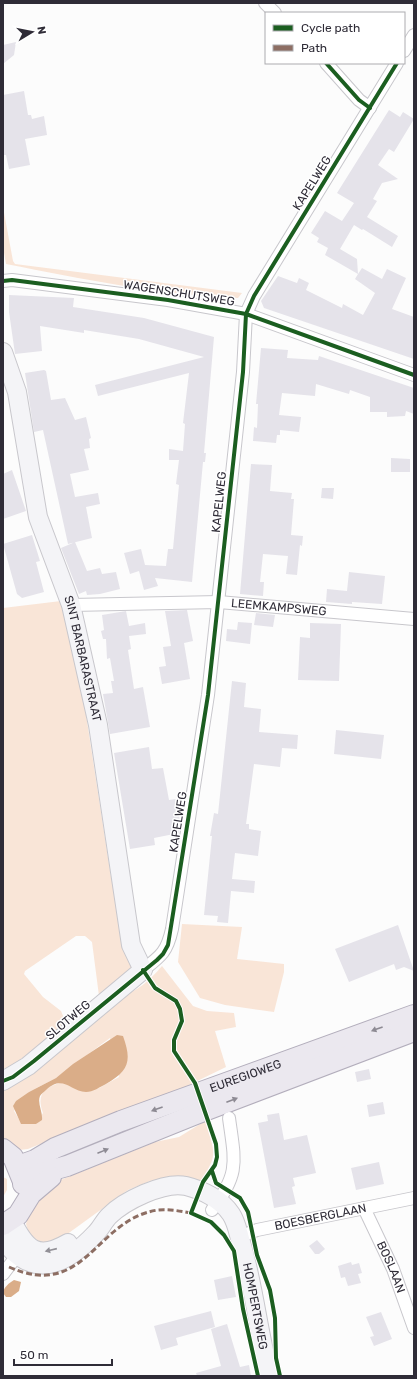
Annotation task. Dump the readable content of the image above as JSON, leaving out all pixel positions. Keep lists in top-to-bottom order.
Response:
{
  "streets": {
    "main road": ["EUREGIOWEG"],
    "street": [
      "KAPELWEG",
      "WAGENSCHUTSWEG",
      "LEEMKAMPSWEG",
      "SINT BARBARASTRAAT",
      "SLOTWEG",
      "BOESBERGLAAN",
      "BOSLAAN",
      "HOMPERTSWEG"
    ]
  },
  "crossings": [
    ["KAPELWEG", "WAGENSCHUTSWEG"],
    ["KAPELWEG", "LEEMKAMPSWEG"],
    ["KAPELWEG", "SINT BARBARASTRAAT"],
    ["KAPELWEG", "SLOTWEG"],
    ["LEEMKAMPSWEG", "SINT BARBARASTRAAT"],
    ["SINT BARBARASTRAAT", "SLOTWEG"],
    ["BOESBERGLAAN", "BOSLAAN"],
    ["BOESBERGLAAN", "HOMPERTSWEG"]
  ],
  "legend": ["Cycle path", "Path"],
  "scale_bar": "50 m",
  "north": "right"
}
